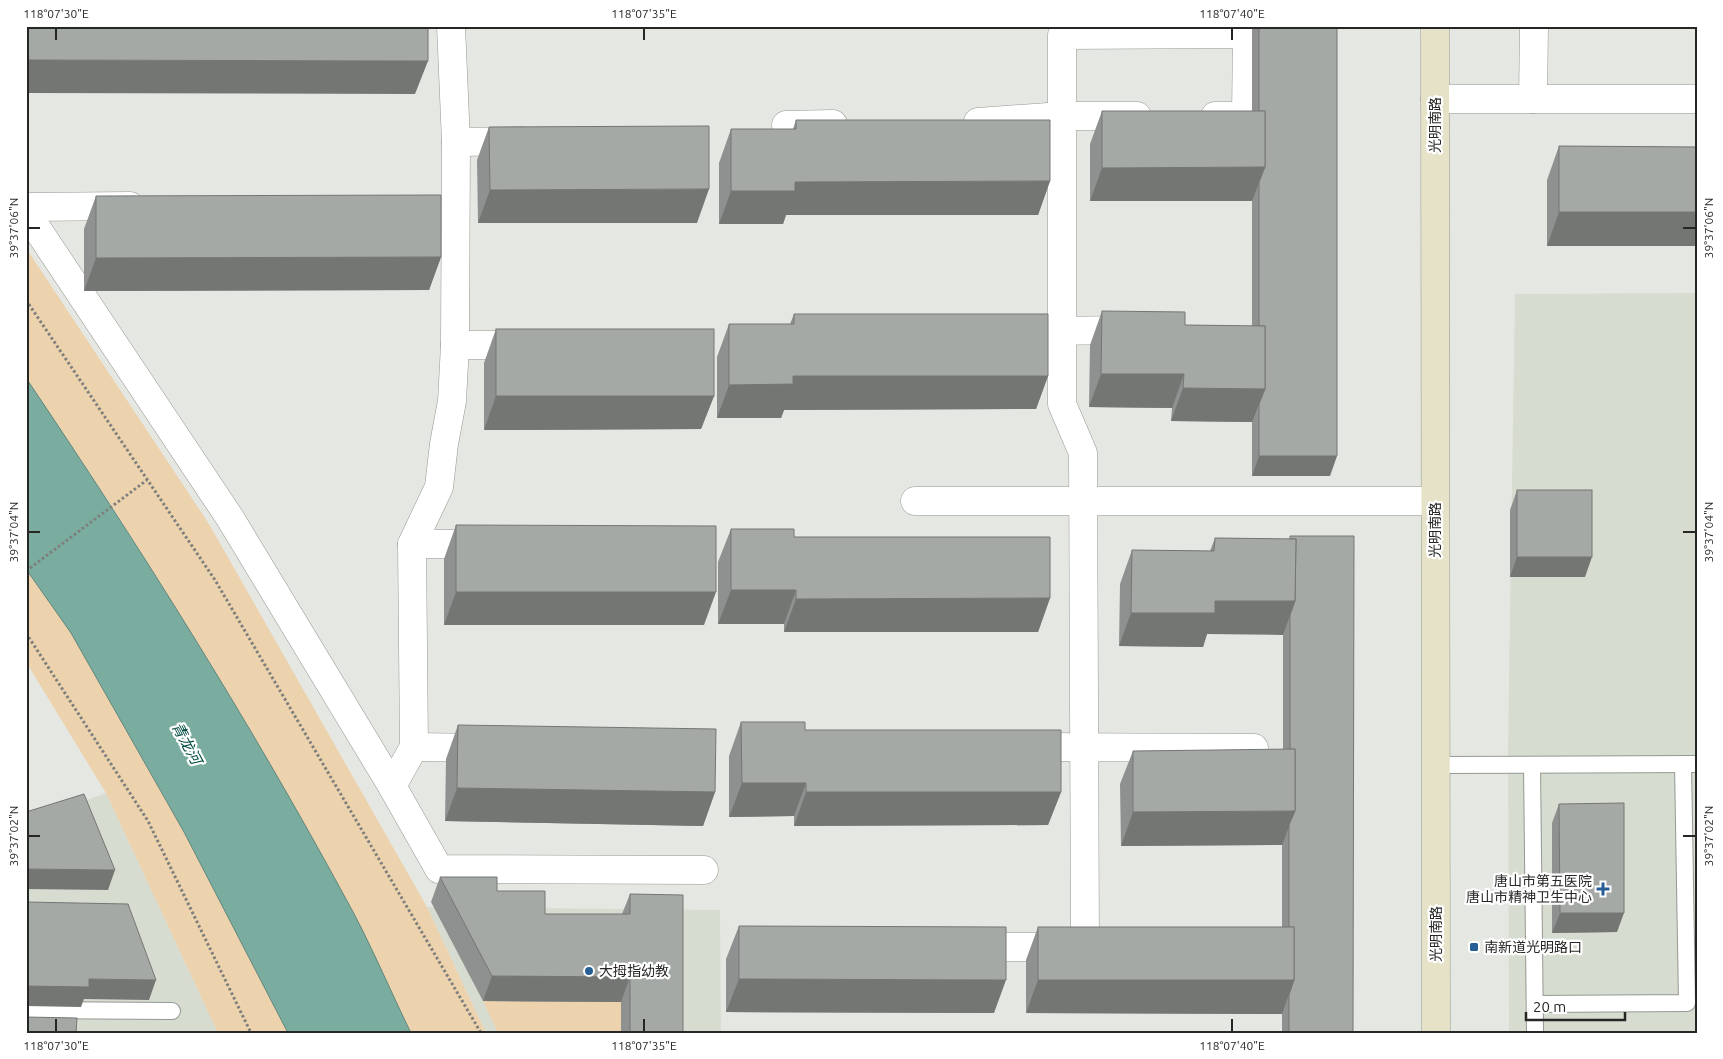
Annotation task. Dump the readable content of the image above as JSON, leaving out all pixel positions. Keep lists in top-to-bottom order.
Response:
{
  "streets": {
    "main road": ["光明南路"]
  },
  "water": ["青龙河"],
  "places": {
    "health": ["唐山市第五医院 唐山市精神卫生中心"],
    "transit": ["南新道光明路口"],
    "other": ["大拇指幼教"]
  },
  "scale_bar": "20 m",
  "coordinates": [
    "118°07'30\"E",
    "118°07'35\"E",
    "118°07'40\"E",
    "39°37'06\"N",
    "39°37'04\"N",
    "39°37'02\"N"
  ]
}
